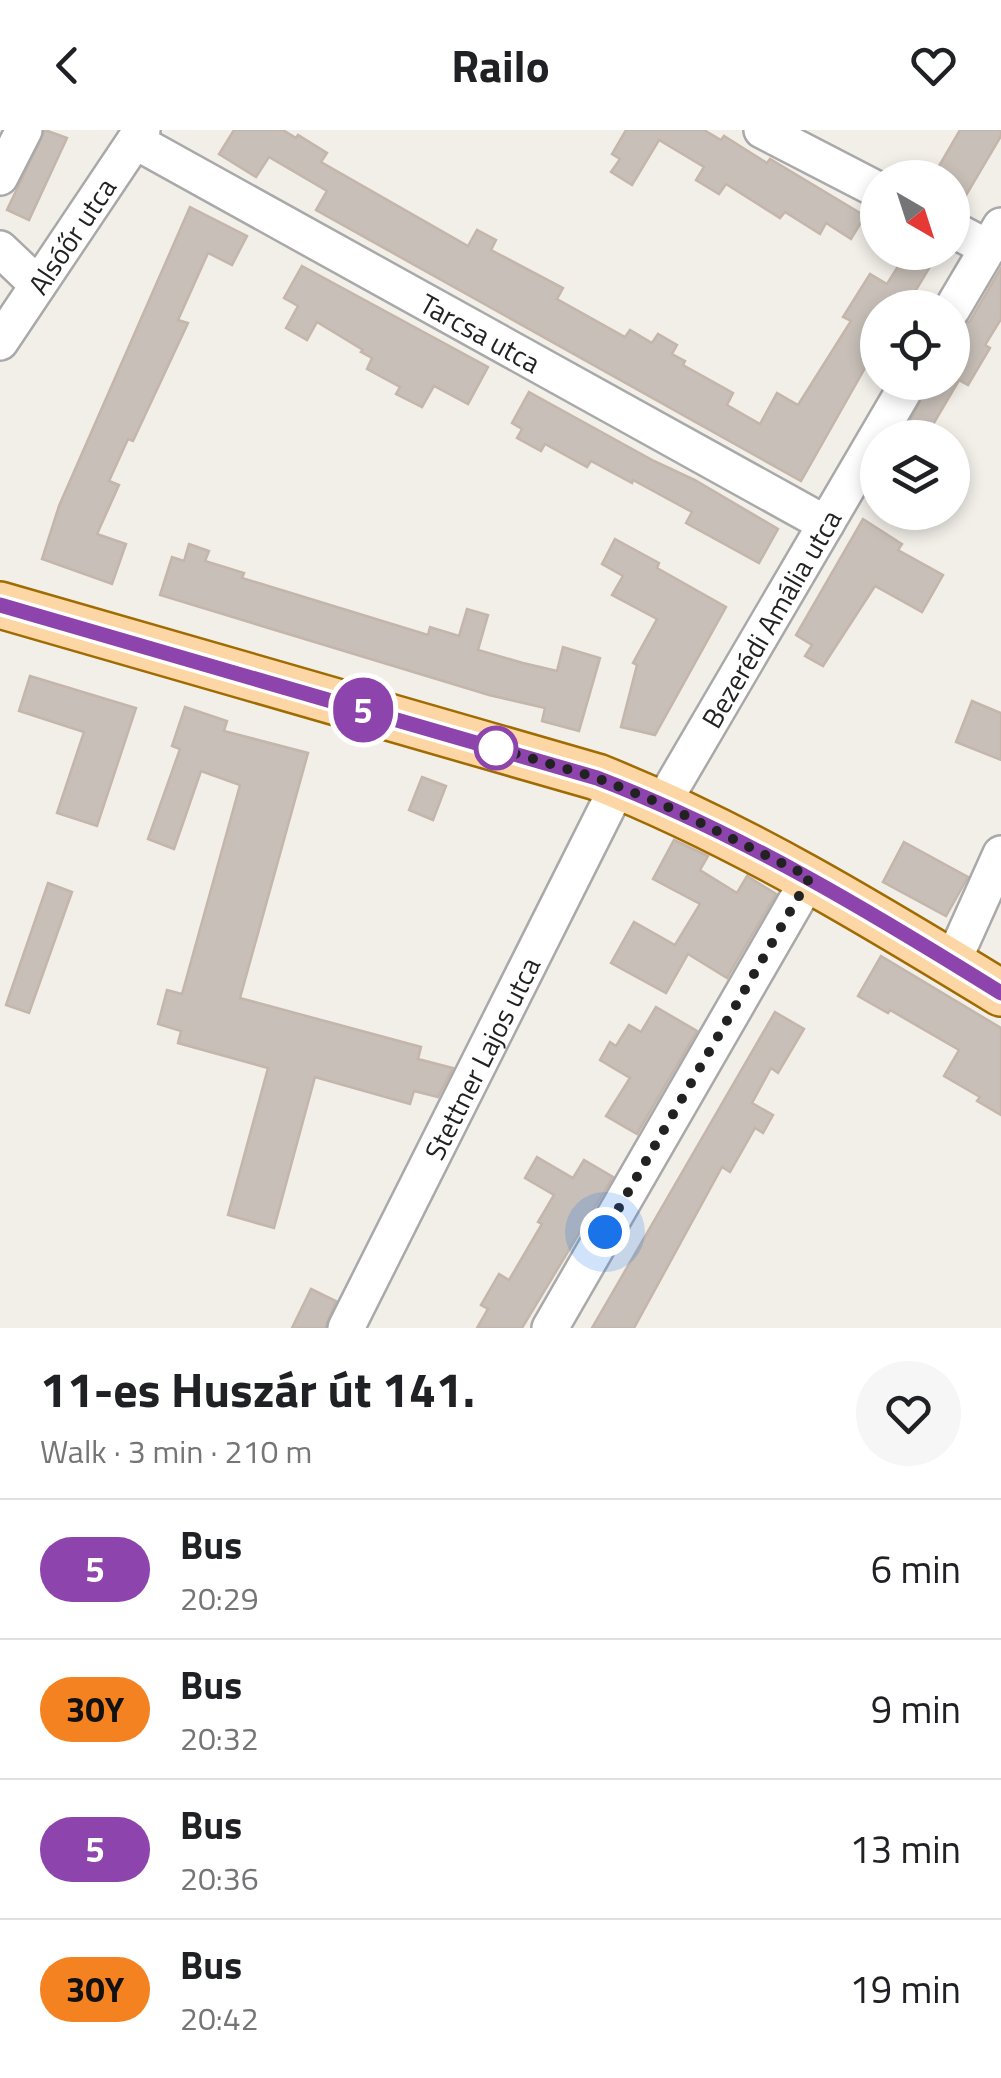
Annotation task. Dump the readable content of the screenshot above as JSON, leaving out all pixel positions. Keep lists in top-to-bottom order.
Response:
{
  "streets": {
    "street": [
      "Alsóőr utca",
      "Tarcsa utca",
      "Bezerédi Amália utca",
      "Stettner Lajos utca"
    ]
  },
  "crossings": [
    ["Alsóőr utca", "Tarcsa utca"],
    ["Tarcsa utca", "Bezerédi Amália utca"]
  ],
  "lines": ["bus line 5"],
  "north": "bottom right",
  "page": {
    "header": "Railo",
    "on_map": "5",
    "heading": ["11-es Huszár út 141.", "Walk · 3 min · 210 m"],
    "list": [
      {
        "mark": "5",
        "name": "Bus",
        "note": "20:29",
        "value": "6 min"
      },
      {
        "mark": "30Y",
        "name": "Bus",
        "note": "20:32",
        "value": "9 min"
      },
      {
        "mark": "5",
        "name": "Bus",
        "note": "20:36",
        "value": "13 min"
      },
      {
        "mark": "30Y",
        "name": "Bus",
        "note": "20:42",
        "value": "19 min"
      }
    ]
  }
}
